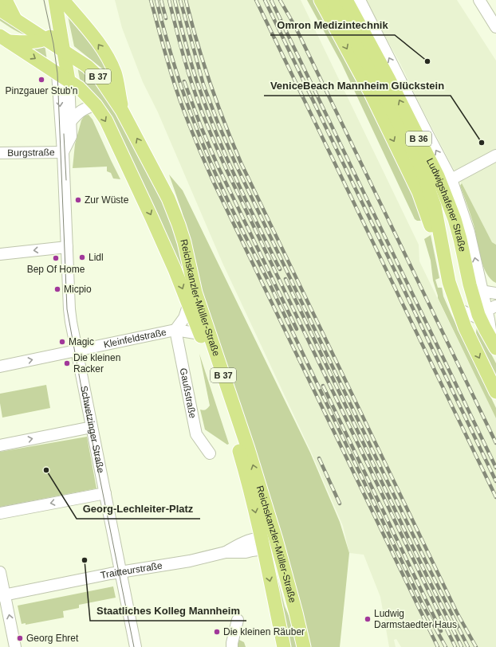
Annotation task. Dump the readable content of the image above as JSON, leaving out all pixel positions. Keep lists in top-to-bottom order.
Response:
{
  "streets": {
    "main road": [
      "B 37",
      "B 36",
      "Ludwigshafener Straße",
      "Reichskanzler-Müller-Straße"
    ],
    "street": [
      "Burgstraße",
      "Kleinfeldstraße",
      "Gaußstraße",
      "Schwetzinger Straße",
      "Traitteurstraße"
    ]
  },
  "crossings": [
    ["B 37", "Reichskanzler-Müller-Straße"],
    ["B 37", "Schwetzinger Straße"],
    ["B 36", "Ludwigshafener Straße"],
    ["Burgstraße", "Schwetzinger Straße"],
    ["Reichskanzler-Müller-Straße", "Kleinfeldstraße"],
    ["Reichskanzler-Müller-Straße", "Schwetzinger Straße"],
    ["Reichskanzler-Müller-Straße", "Traitteurstraße"],
    ["Kleinfeldstraße", "Gaußstraße"],
    ["Kleinfeldstraße", "Schwetzinger Straße"],
    ["Schwetzinger Straße", "Traitteurstraße"]
  ],
  "places": [
    "Omron Medizintechnik",
    "Pinzgauer Stub'n",
    "VeniceBeach Mannheim Glückstein",
    "Zur Wüste",
    "Lidl",
    "Bep Of Home",
    "Micpio",
    "Magic",
    "Die kleinen Racker",
    "Georg-Lechleiter-Platz",
    "Staatliches Kolleg Mannheim",
    "Ludwig Darmstaedter Haus",
    "Die kleinen Räuber",
    "Georg Ehret"
  ]
}
